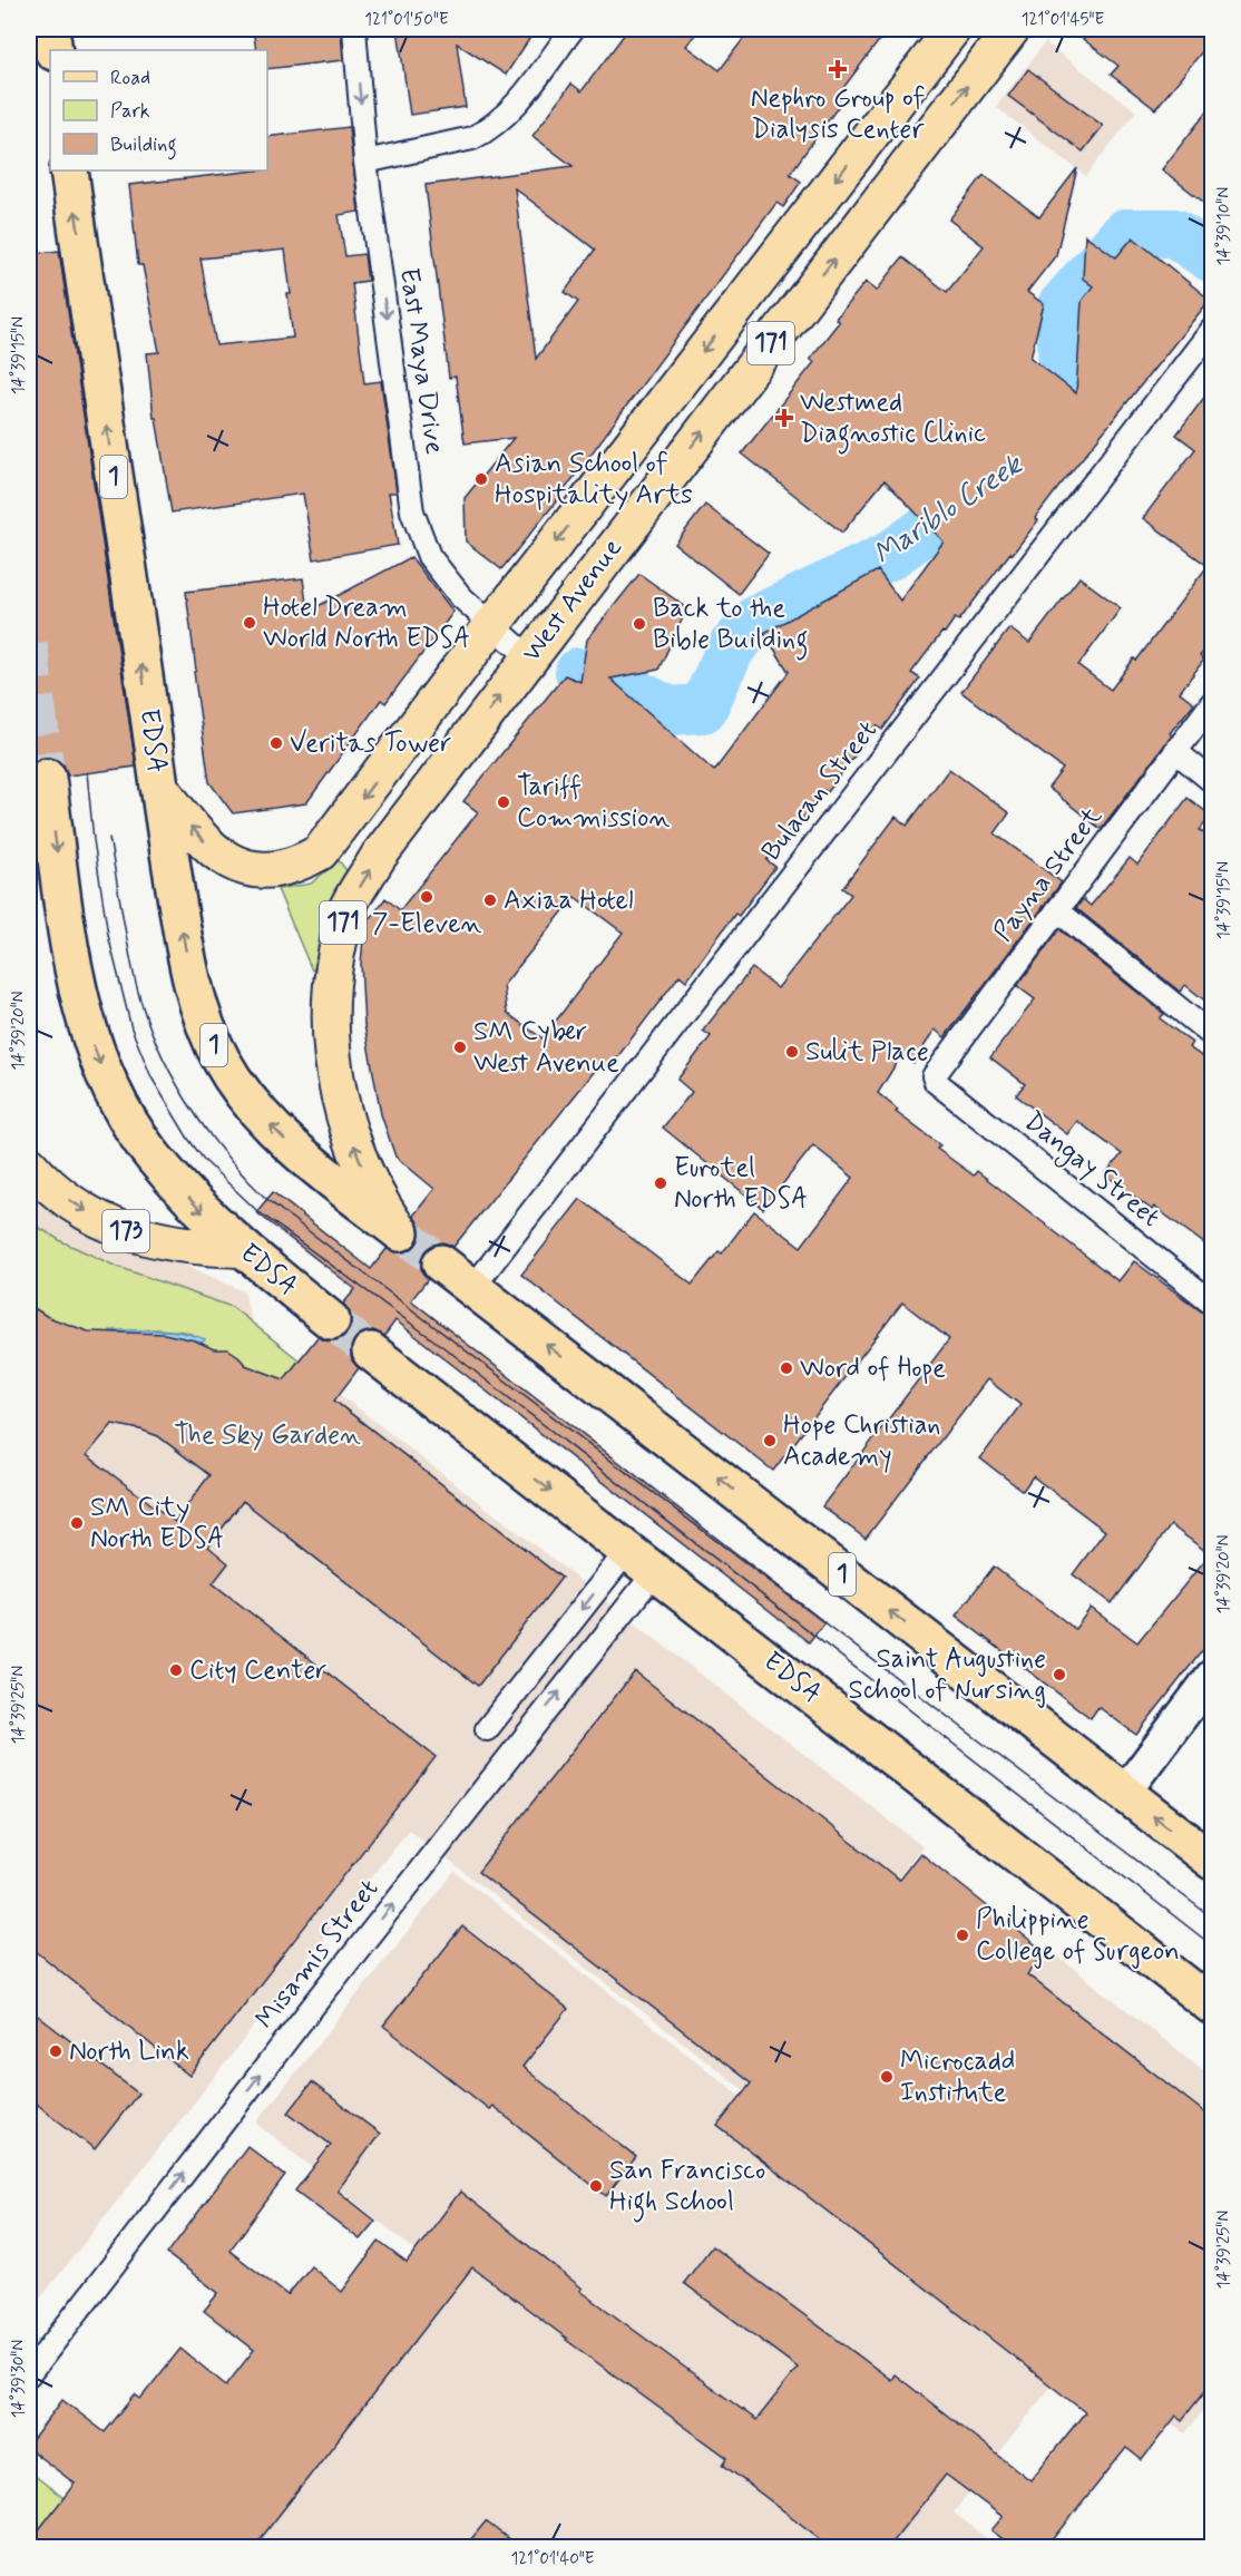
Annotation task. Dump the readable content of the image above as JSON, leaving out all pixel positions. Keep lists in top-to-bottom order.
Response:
{
  "streets": {
    "highway": ["1", "EDSA"],
    "main road": ["171", "West Avenue", "173"],
    "street": [
      "East Maya Drive",
      "Bulacan Street",
      "Payna Street",
      "Dangay Street",
      "Misamis Street"
    ]
  },
  "crossings": [
    ["East Maya Drive", "West Avenue"],
    ["1", "Bulacan Street"],
    ["West Avenue", "EDSA"],
    ["EDSA", "173"],
    ["EDSA", "Misamis Street"],
    ["Payna Street", "Dangay Street"]
  ],
  "one_way": ["East Maya Drive", "Misamis Street"],
  "water": ["Mariblo Creek"],
  "parks": ["The Sky Garden"],
  "places": {
    "health": ["Nephro Group of Dialysis Center", "Westmed Diagnostic Clinic"],
    "other": [
      "Asian School of Hospitality Arts",
      "Hotel Dream World North EDSA",
      "Back to the Bible Building",
      "Veritas Tower",
      "Tariff Commission",
      "7-Eleven",
      "Axiaa Hotel",
      "SM Cyber West Avenue",
      "Sulit Place",
      "Eurotel North EDSA",
      "Word of Hope",
      "Hope Christian Academy",
      "SM City North EDSA",
      "City Center",
      "Saint Augustine School of Nursing",
      "Philippine College of Surgeon",
      "North Link",
      "Microcadd Institute",
      "San Francisco High School"
    ]
  },
  "legend": ["Road", "Park", "Building"],
  "coordinates": [
    "121°01'50\"E",
    "121°01'45\"E",
    "14°39'10\"N",
    "14°39'15\"N",
    "14°39'20\"N",
    "14°39'25\"N",
    "14°39'30\"N",
    "121°01'40\"E"
  ]
}
